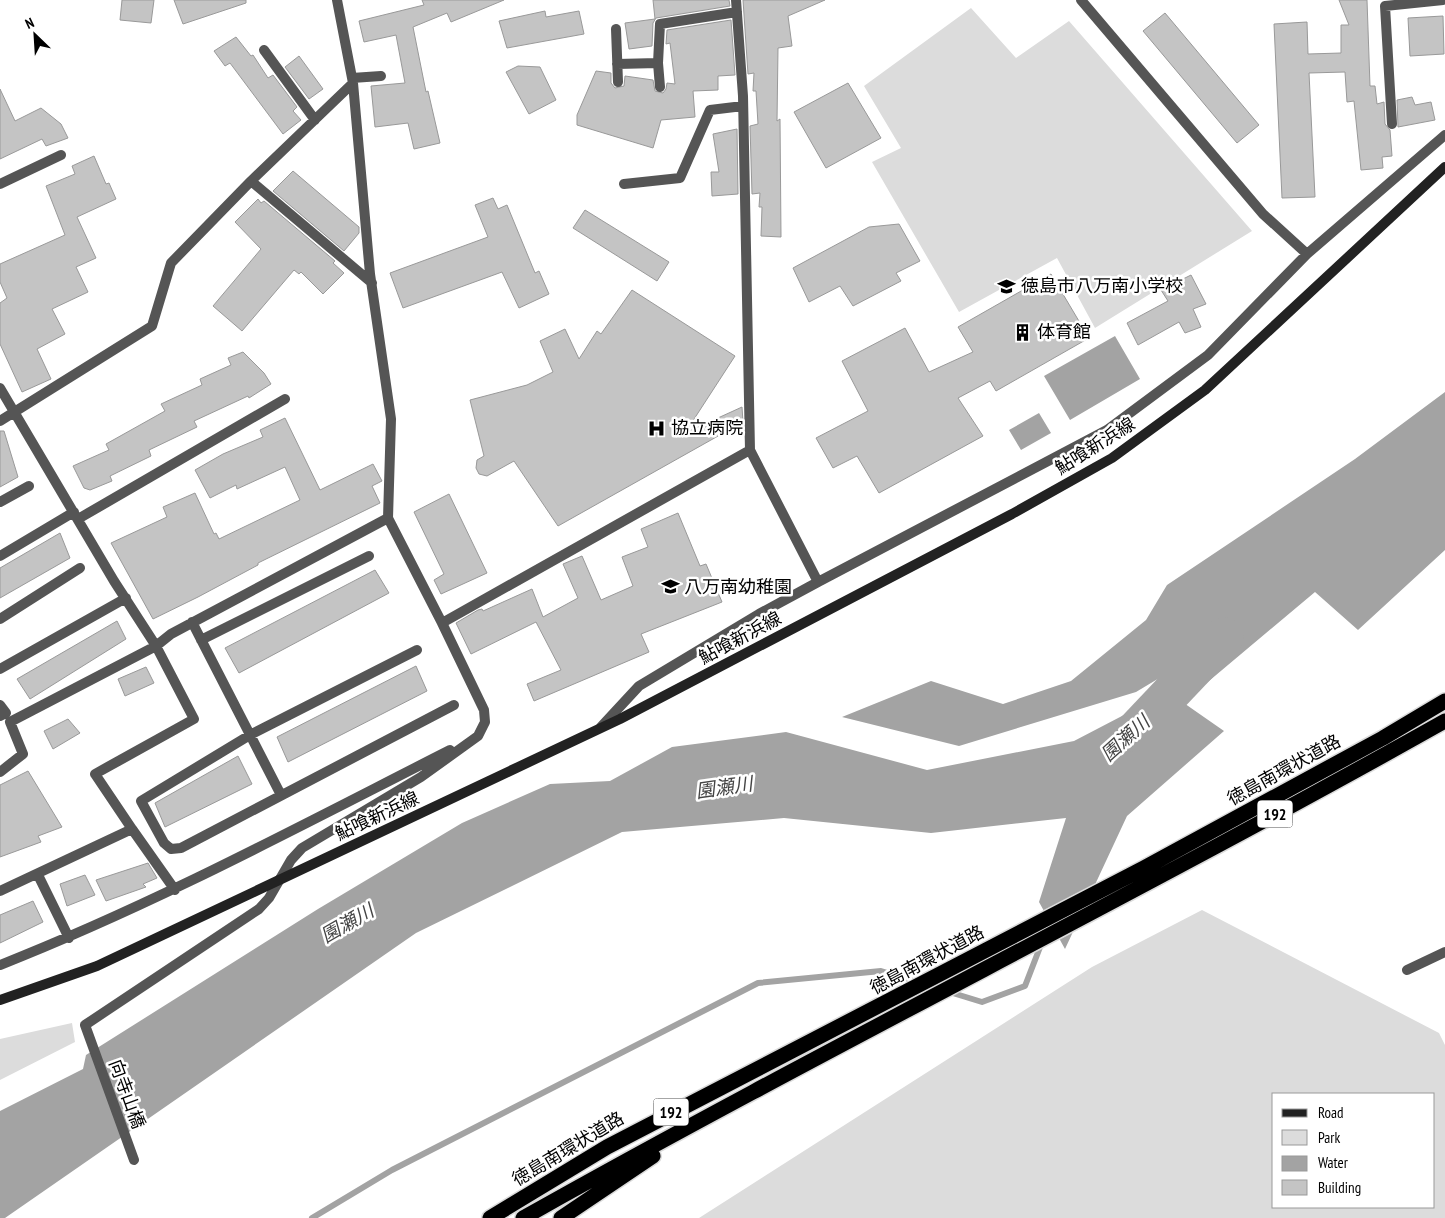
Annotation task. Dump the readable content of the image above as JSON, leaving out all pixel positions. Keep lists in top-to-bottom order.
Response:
{
  "streets": {
    "highway": ["徳島南環状道路", "192"],
    "main road": ["鮎喰新浜線"],
    "street": ["向寺山橋"]
  },
  "crossings": [
    ["鮎喰新浜線", "向寺山橋"]
  ],
  "water": ["園瀬川"],
  "places": {
    "school or university": ["徳島市八万南小学校", "八万南幼稚園"],
    "building": ["体育館"],
    "hospital": ["協立病院"]
  },
  "legend": [
    "Road",
    "Park",
    "Water",
    "Building"
  ],
  "north": "top left"
}
